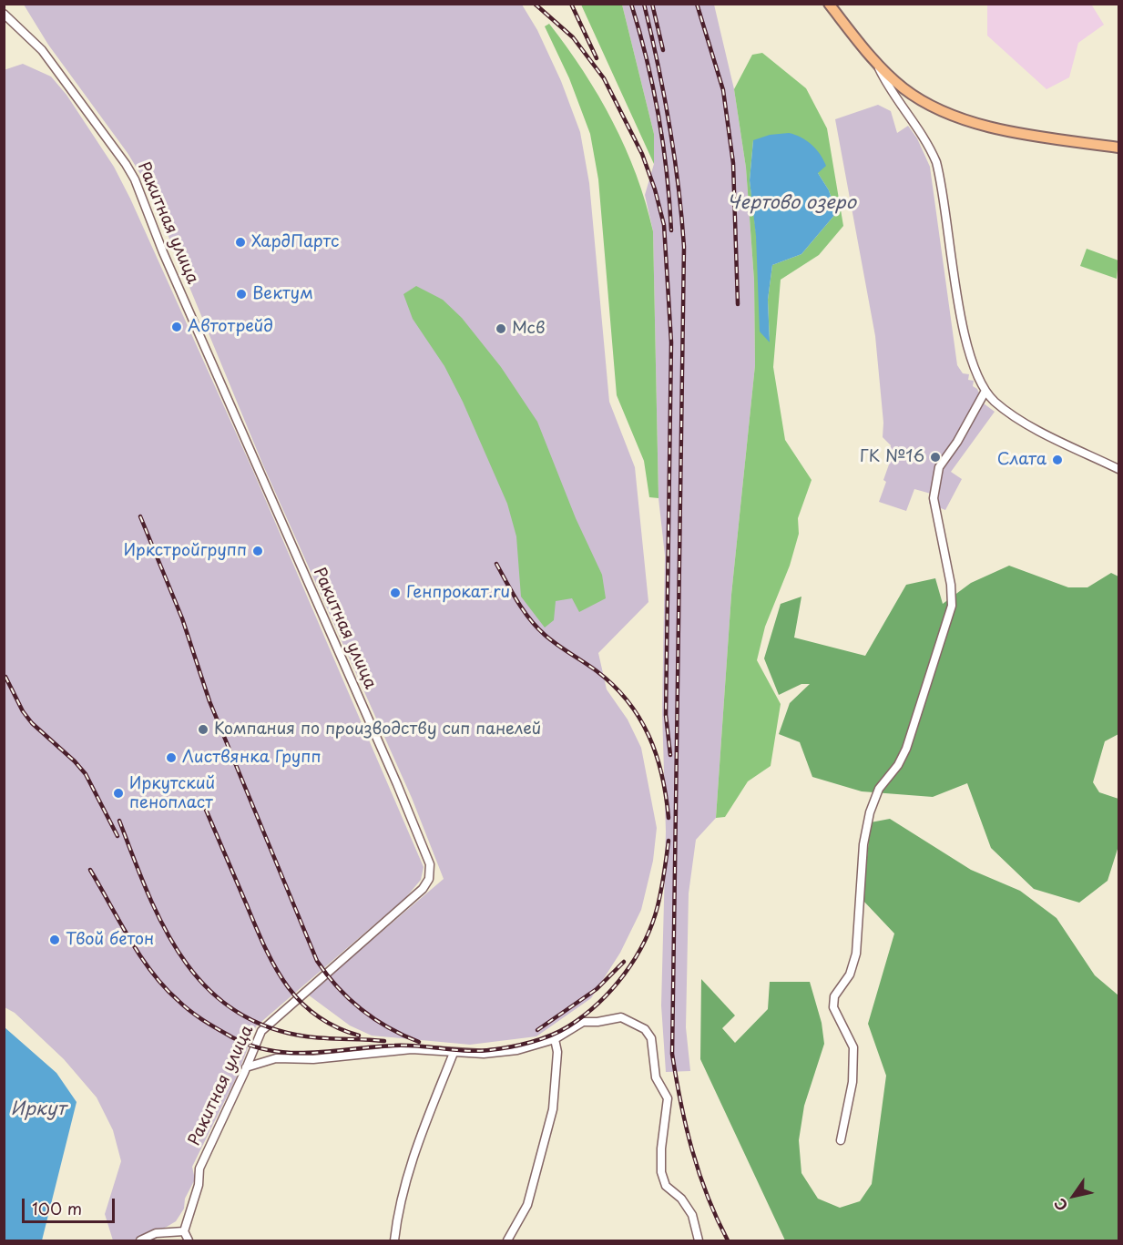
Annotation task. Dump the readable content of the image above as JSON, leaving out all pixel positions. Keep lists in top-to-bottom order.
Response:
{
  "streets": {
    "street": ["Ракитная улица"]
  },
  "water": ["Чертово озеро", "Иркут"],
  "places": [
    "ХардПартс",
    "Вектум",
    "Автотрейд",
    "Мсв",
    "ГК №16",
    "Слата",
    "Иркстройгрупп",
    "Генпрокат.ru",
    "Компания по производству сип панелей",
    "Листвянка Групп",
    "Иркутский пенопласт",
    "Твой бетон"
  ],
  "scale_bar": "100 m",
  "north": "bottom left"
}
